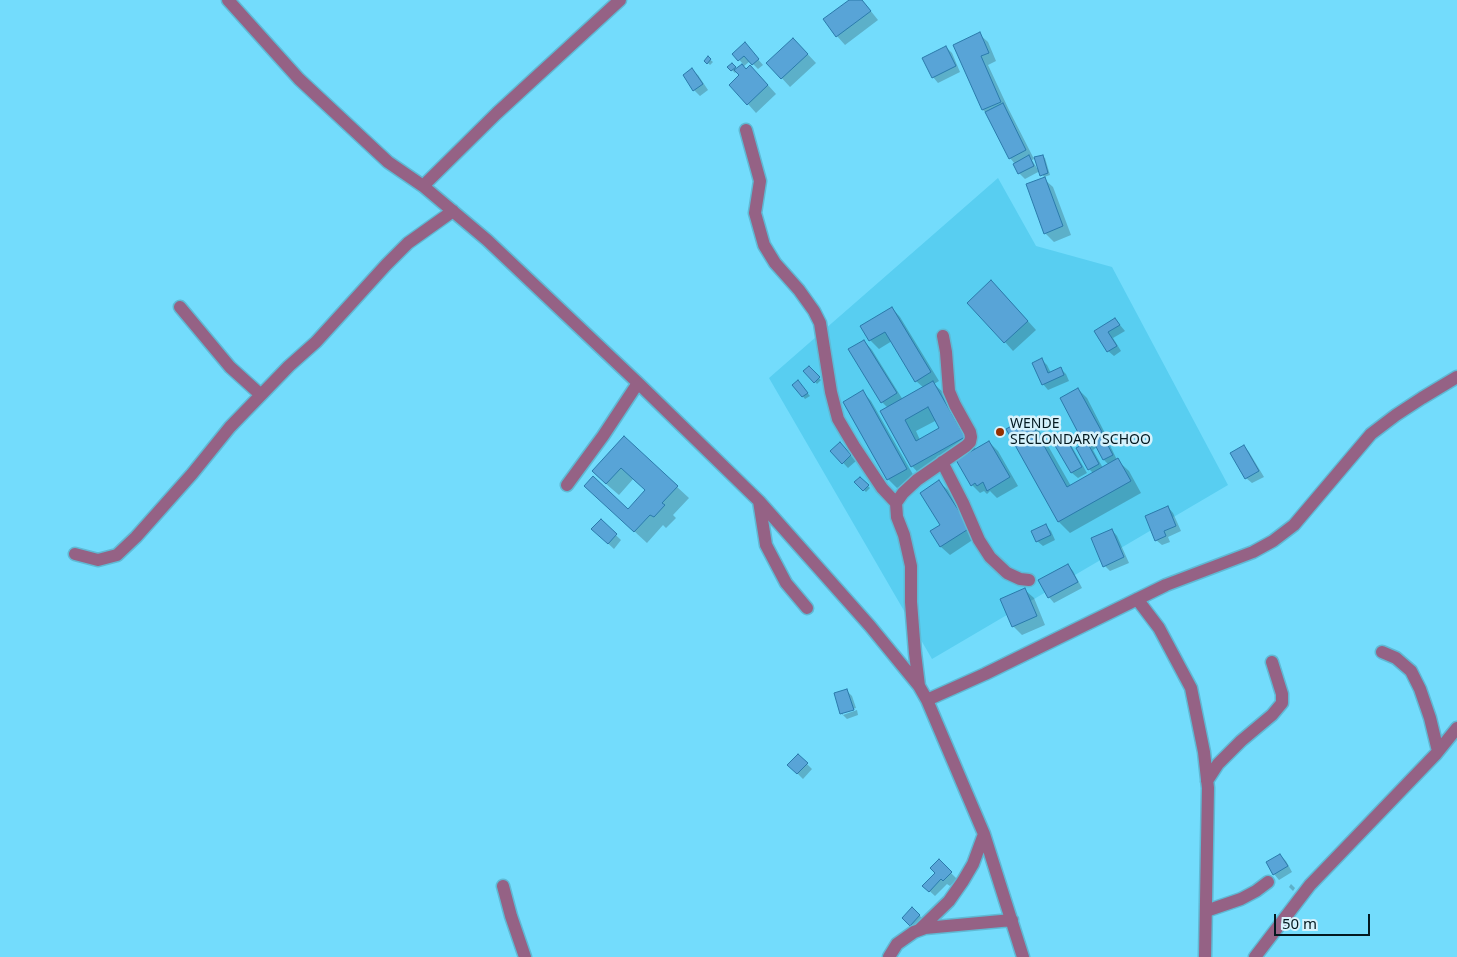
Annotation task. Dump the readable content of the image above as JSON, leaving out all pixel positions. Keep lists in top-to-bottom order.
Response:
{
  "places": ["WENDE SECLONDARY SCHOO"],
  "scale_bar": "50 m"
}
